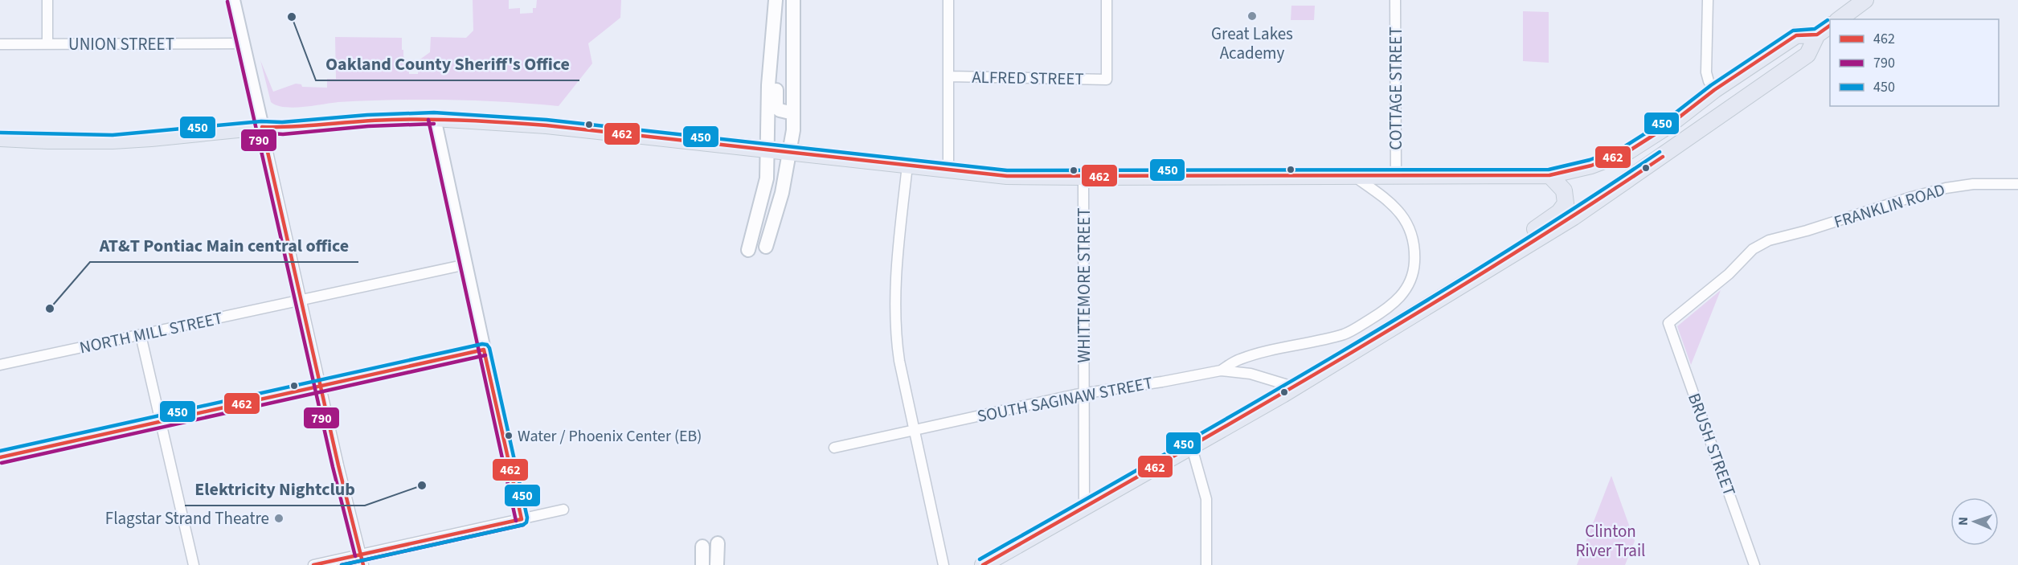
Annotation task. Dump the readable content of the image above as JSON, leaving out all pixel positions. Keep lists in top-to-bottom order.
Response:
{
  "streets": {
    "street": [
      "UNION STREET",
      "ALFRED STREET",
      "COTTAGE STREET",
      "FRANKLIN ROAD",
      "WHITTEMORE STREET",
      "NORTH MILL STREET",
      "SOUTH SAGINAW STREET",
      "BRUSH STREET"
    ]
  },
  "crossings": [
    ["FRANKLIN ROAD", "BRUSH STREET"],
    ["WHITTEMORE STREET", "SOUTH SAGINAW STREET"]
  ],
  "parks": ["Clinton River Trail"],
  "places": [
    "Great Lakes Academy",
    "Oakland County Sheriff's Office",
    "AT&T Pontiac Main central office",
    "Water / Phoenix Center (EB)",
    "Elektricity Nightclub",
    "Flagstar Strand Theatre"
  ],
  "lines": ["transit line 790", "transit line 450", "transit line 462"],
  "legend": ["462", "790", "450"],
  "north": "left"
}
